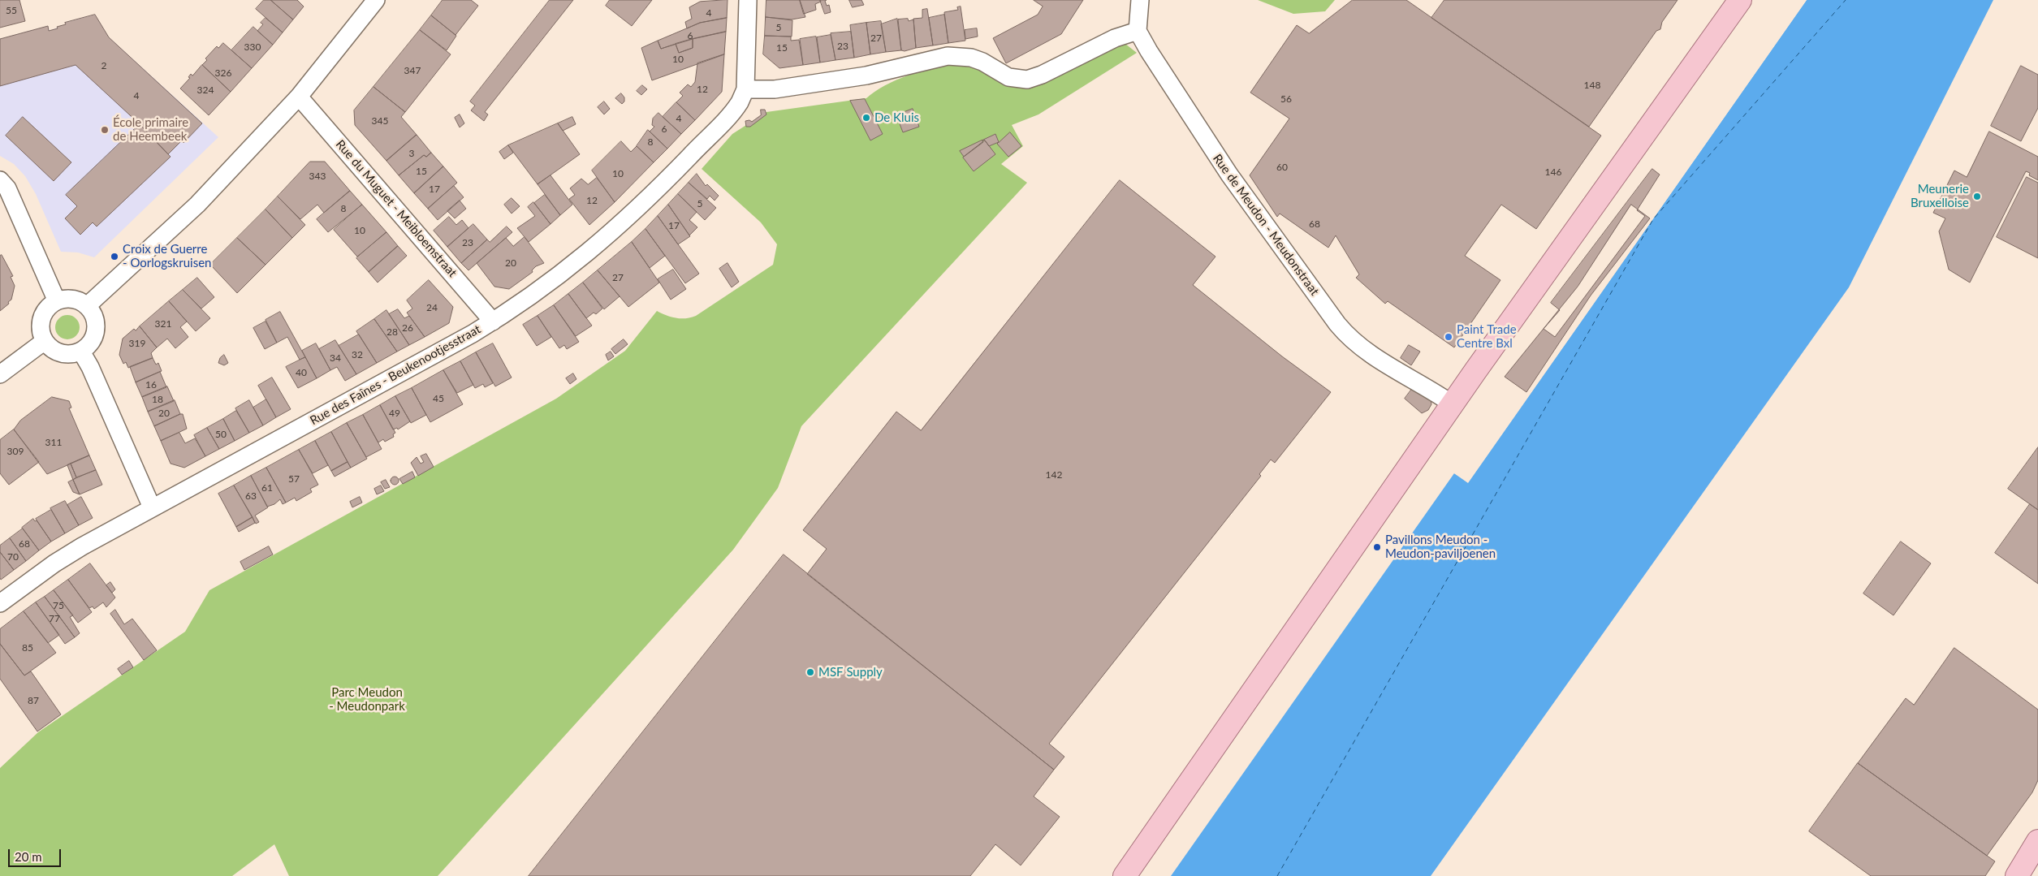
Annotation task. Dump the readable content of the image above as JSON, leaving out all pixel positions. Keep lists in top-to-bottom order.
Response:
{
  "streets": {
    "street": ["Rue du Muguet - Meibloemstraat", "Rue de Meudon - Meudonstraat", "Rue des Faînes - Beukenootjesstraat"]
  },
  "crossings": [
    ["Rue du Muguet - Meibloemstraat", "Rue des Faînes - Beukenootjesstraat"]
  ],
  "parks": ["Parc Meudon - Meudonpark"],
  "places": [
    "De Kluis",
    "École primaire de Heembeek",
    "Meunerie Bruxelloise",
    "Croix de Guerre - Oorlogskruisen",
    "Paint Trade Centre Bxl",
    "Pavillons Meudon - Meudon-paviljoenen",
    "MSF Supply"
  ],
  "house_numbers": [
    "55",
    "4",
    "5",
    "6",
    "27",
    "23",
    "330",
    "15",
    "10",
    "2",
    "347",
    "326",
    "148",
    "12",
    "324",
    "4",
    "56",
    "4",
    "345",
    "6",
    "8",
    "3",
    "60",
    "15",
    "146",
    "10",
    "343",
    "17",
    "12",
    "5",
    "8",
    "68",
    "17",
    "10",
    "23",
    "20",
    "27",
    "24",
    "321",
    "26",
    "28",
    "319",
    "32",
    "34",
    "40",
    "16",
    "45",
    "18",
    "20",
    "49",
    "50",
    "311",
    "309",
    "142",
    "57",
    "61",
    "63",
    "68",
    "70",
    "75",
    "77",
    "85",
    "87"
  ],
  "scale_bar": "20 m"
}
